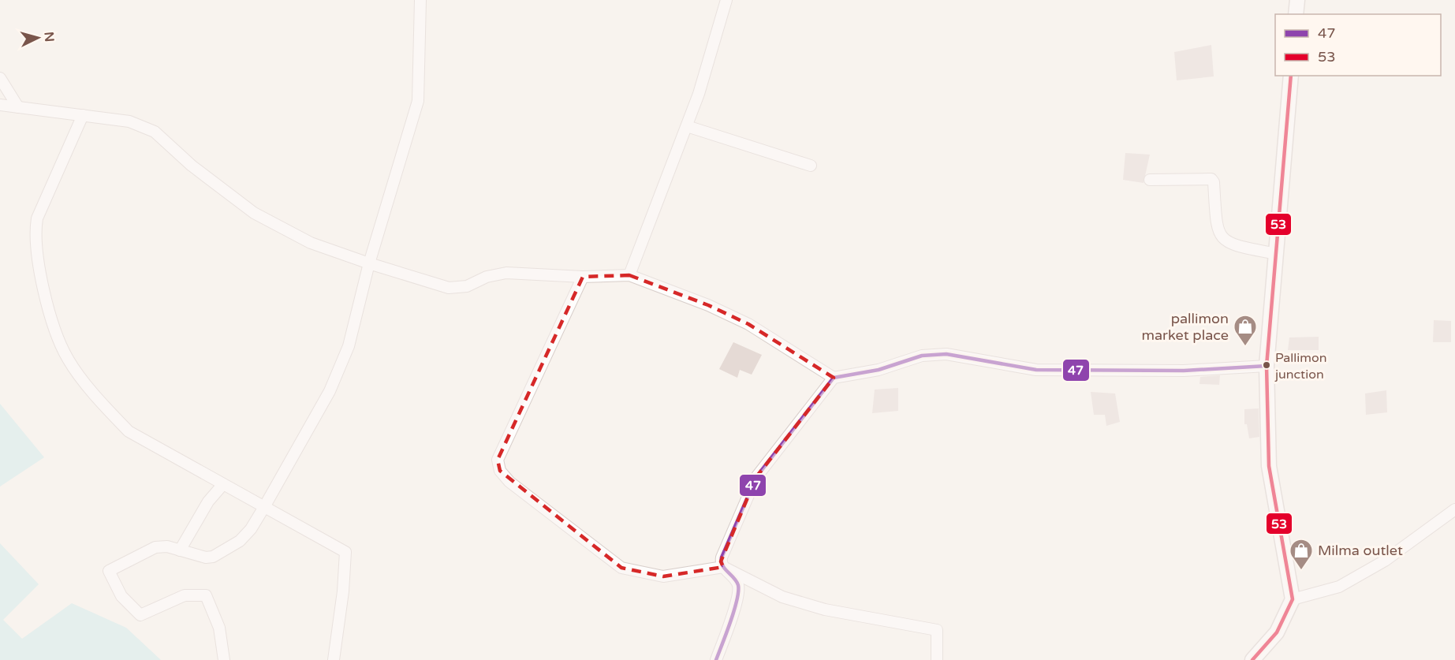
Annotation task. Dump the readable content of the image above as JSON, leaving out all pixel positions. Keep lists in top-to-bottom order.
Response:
{
  "places": {
    "shop": ["pallimon market place", "Milma outlet"],
    "other": ["Pallimon junction"]
  },
  "lines": ["transit line 53", "transit line 47"],
  "legend": ["47", "53"],
  "north": "right"
}
